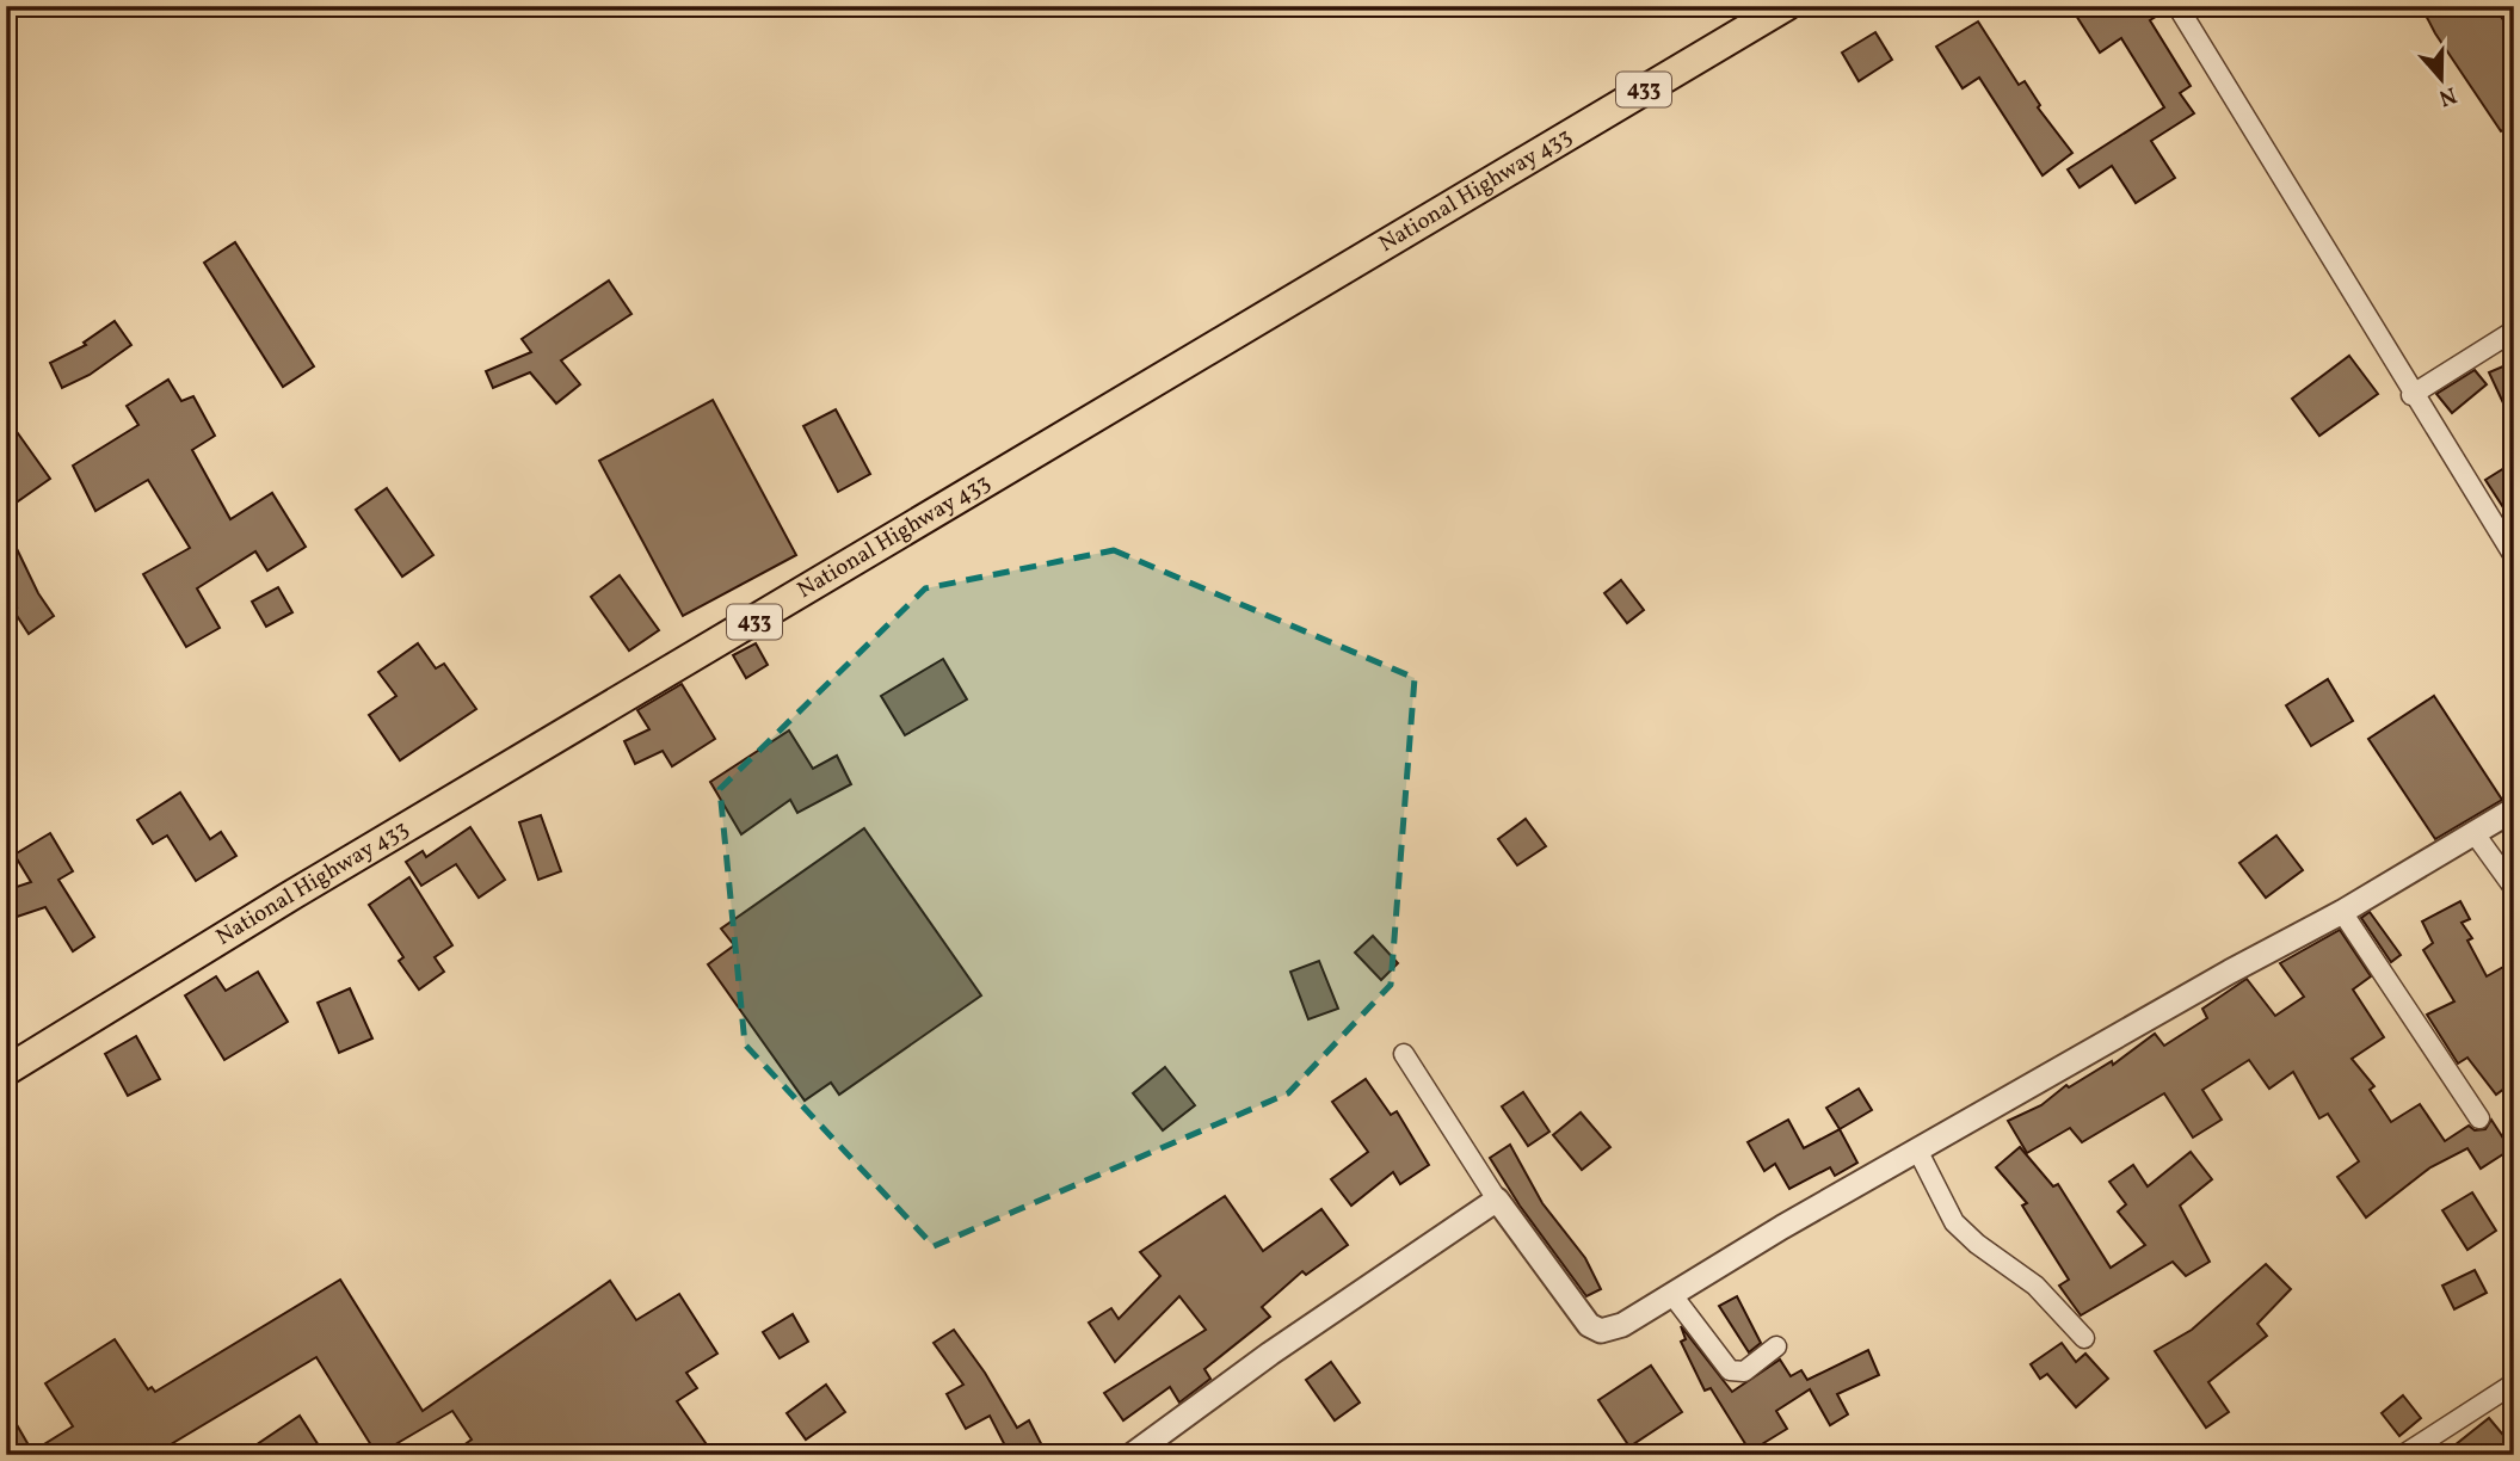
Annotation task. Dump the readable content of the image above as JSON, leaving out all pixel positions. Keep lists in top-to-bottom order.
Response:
{
  "streets": {
    "main road": ["433", "National Highway 433"]
  },
  "north": "bottom"
}
